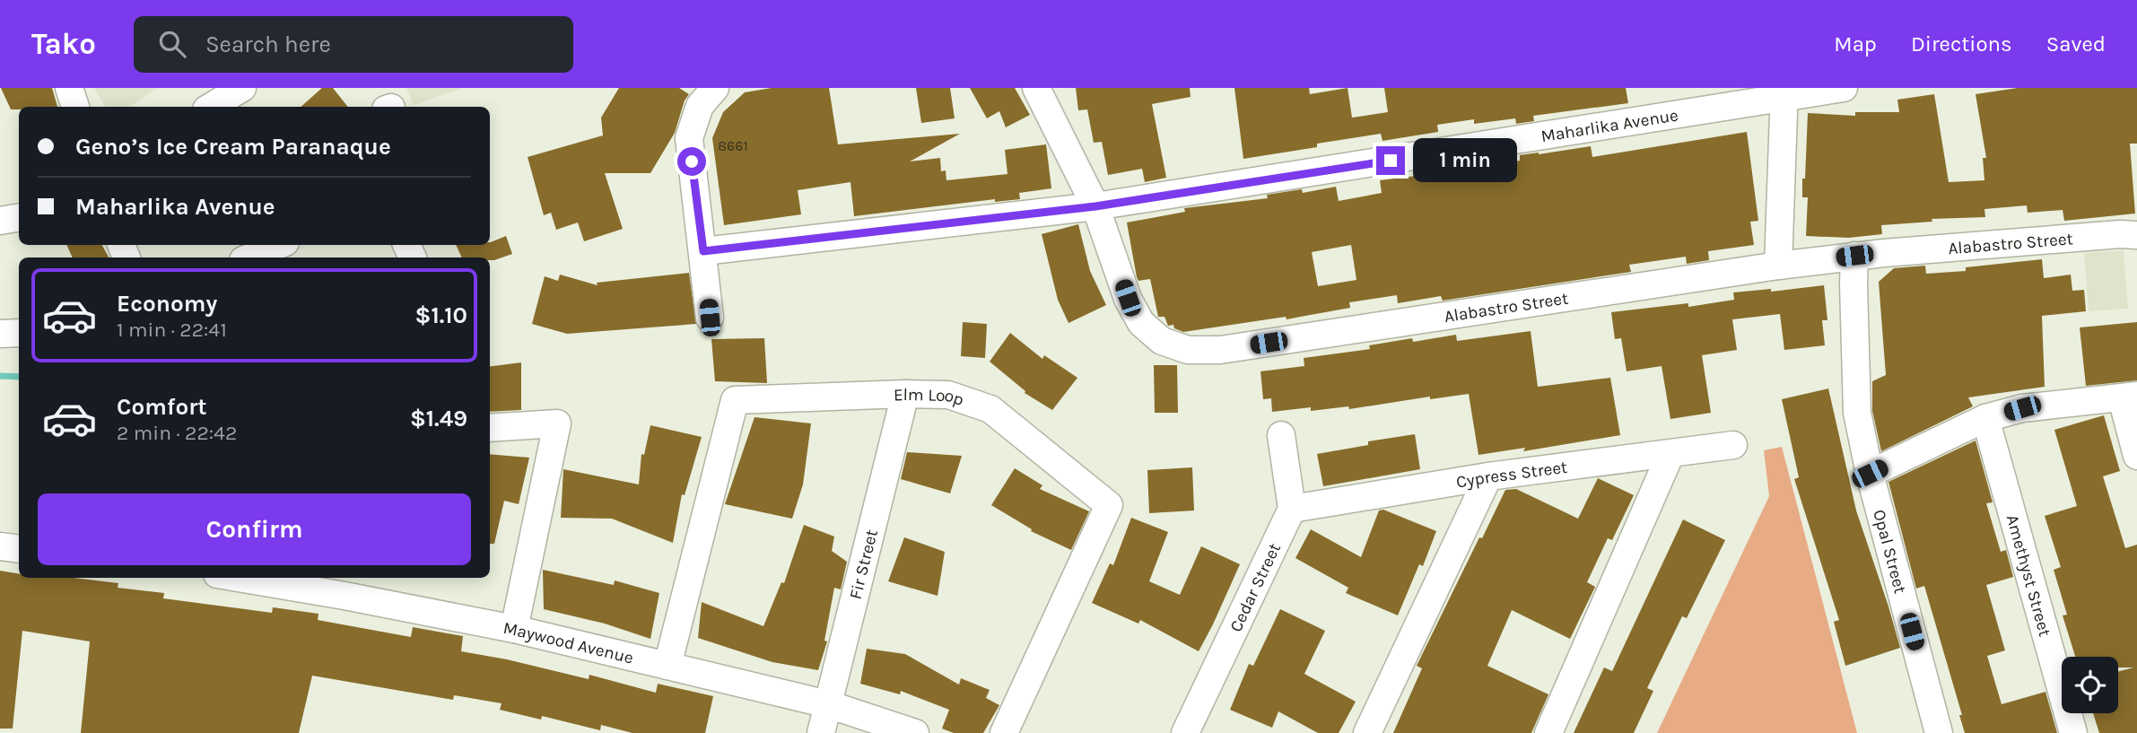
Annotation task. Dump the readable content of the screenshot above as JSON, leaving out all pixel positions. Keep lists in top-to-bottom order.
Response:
{
  "streets": {
    "street": [
      "Maharlika Avenue",
      "Alabastro Street",
      "Elm Loop",
      "Cypress Street",
      "Opal Street",
      "Fir Street",
      "Amethyst Street",
      "Cedar Street",
      "Maywood Avenue"
    ]
  },
  "crossings": [
    ["Maharlika Avenue", "Alabastro Street"],
    ["Alabastro Street", "Opal Street"],
    ["Elm Loop", "Fir Street"],
    ["Elm Loop", "Maywood Avenue"],
    ["Cypress Street", "Cedar Street"],
    ["Fir Street", "Maywood Avenue"]
  ],
  "house_numbers": ["8661"],
  "page": {
    "header": "Tako",
    "search": "Search here",
    "nav": ["Map", "Directions", "Saved"],
    "banner": ["Geno’s Ice Cream Paranaque", "Maharlika Avenue"],
    "bubble": "1 min",
    "list": [
      {
        "name": "Economy",
        "note": "1 min · 22:41",
        "value": "$1.10"
      },
      {
        "name": "Comfort",
        "note": "2 min · 22:42",
        "value": "$1.49"
      }
    ],
    "buttons": "Confirm"
  }
}
